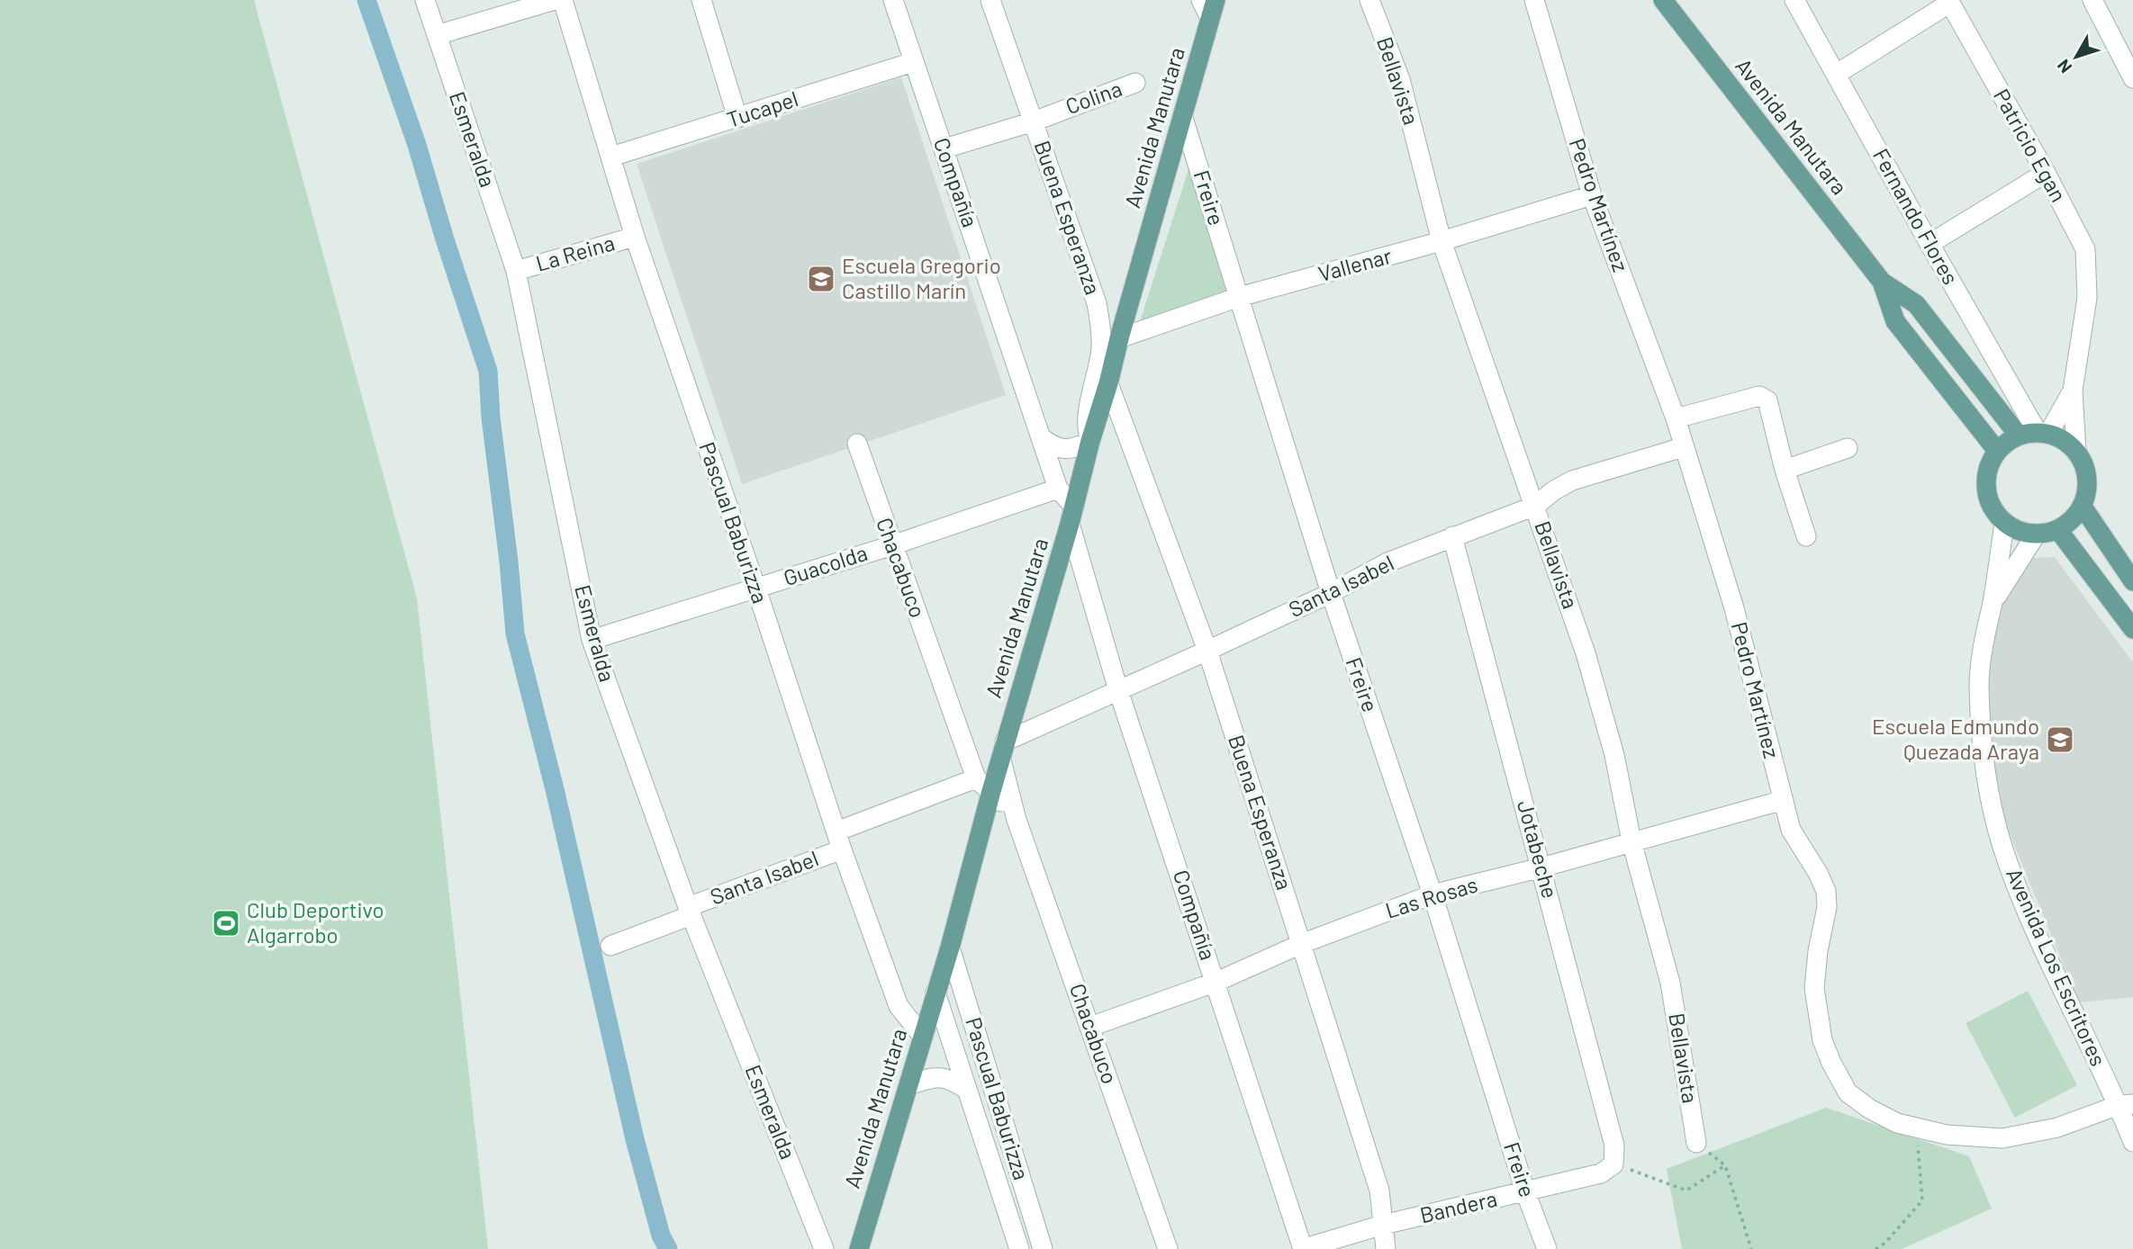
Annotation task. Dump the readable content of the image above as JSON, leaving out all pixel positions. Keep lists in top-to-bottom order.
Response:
{
  "streets": {
    "main road": ["Avenida Manutara"],
    "street": [
      "Bellavista",
      "Colina",
      "Tucapel",
      "Esmeralda",
      "Patricio Egan",
      "Compañía",
      "Freire",
      "Pedro Martínez",
      "Fernando Flores",
      "Buena Esperanza",
      "La Reina",
      "Vallenar",
      "Pascual Baburizza",
      "Guacolda",
      "Chacabuco",
      "Santa Isabel",
      "Jotabeche",
      "Las Rosas",
      "Avenida Los Escritores",
      "Bandera"
    ]
  },
  "crossings": [
    ["Bellavista", "Vallenar"],
    ["Bellavista", "Santa Isabel"],
    ["Bellavista", "Las Rosas"],
    ["Colina", "Compañía"],
    ["Colina", "Buena Esperanza"],
    ["Tucapel", "Compañía"],
    ["Tucapel", "Pascual Baburizza"],
    ["Avenida Manutara", "Compañía"],
    ["Avenida Manutara", "Freire"],
    ["Avenida Manutara", "Fernando Flores"],
    ["Avenida Manutara", "Buena Esperanza"],
    ["Avenida Manutara", "Vallenar"],
    ["Avenida Manutara", "Pascual Baburizza"],
    ["Avenida Manutara", "Chacabuco"],
    ["Avenida Manutara", "Santa Isabel"],
    ["Avenida Manutara", "Avenida Los Escritores"],
    ["Esmeralda", "La Reina"],
    ["Esmeralda", "Guacolda"],
    ["Esmeralda", "Santa Isabel"],
    ["Compañía", "Guacolda"],
    ["Compañía", "Santa Isabel"],
    ["Compañía", "Las Rosas"],
    ["Compañía", "Bandera"],
    ["Freire", "Vallenar"],
    ["Freire", "Santa Isabel"],
    ["Freire", "Las Rosas"],
    ["Freire", "Bandera"],
    ["Pedro Martínez", "Vallenar"],
    ["Pedro Martínez", "Santa Isabel"],
    ["Pedro Martínez", "Las Rosas"],
    ["Pedro Martínez", "Avenida Los Escritores"],
    ["Fernando Flores", "Avenida Los Escritores"],
    ["Buena Esperanza", "Santa Isabel"],
    ["Buena Esperanza", "Las Rosas"],
    ["Buena Esperanza", "Bandera"],
    ["La Reina", "Pascual Baburizza"],
    ["Pascual Baburizza", "Guacolda"],
    ["Pascual Baburizza", "Santa Isabel"],
    ["Guacolda", "Chacabuco"],
    ["Chacabuco", "Santa Isabel"],
    ["Chacabuco", "Las Rosas"],
    ["Santa Isabel", "Jotabeche"],
    ["Jotabeche", "Las Rosas"],
    ["Jotabeche", "Bandera"]
  ],
  "places": {
    "school or university": ["Escuela Gregorio Castillo Marín", "Escuela Edmundo Quezada Araya"],
    "sports": ["Club Deportivo Algarrobo"]
  },
  "north": "bottom left"
}
